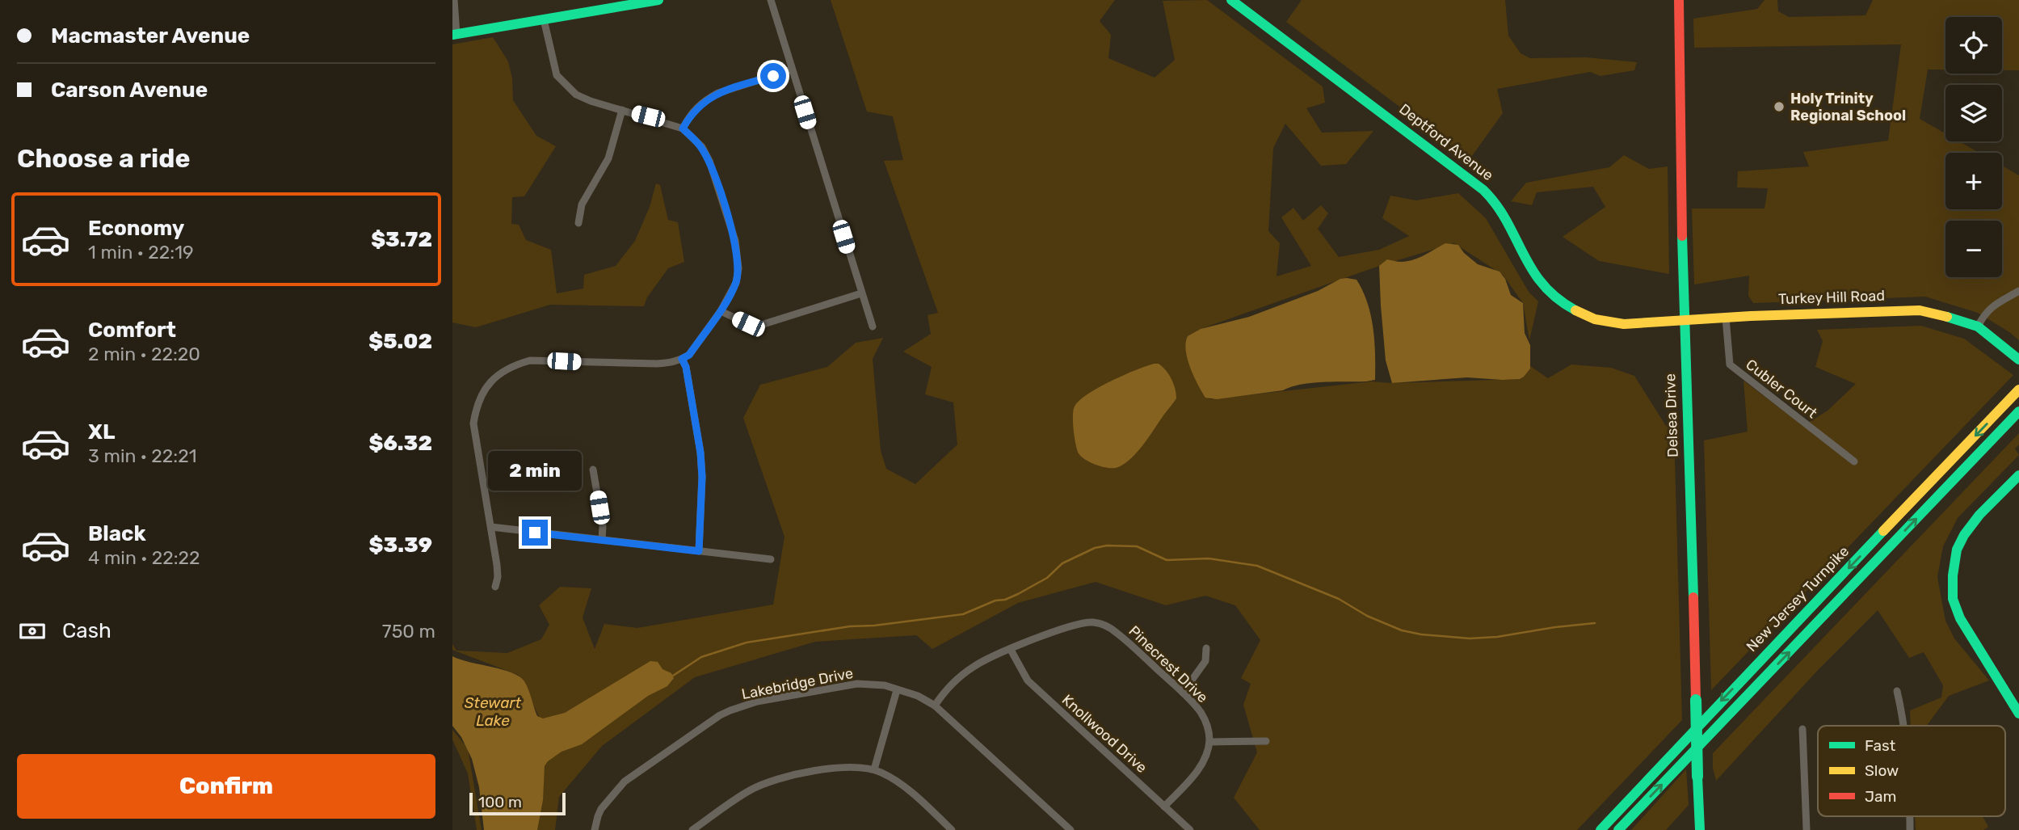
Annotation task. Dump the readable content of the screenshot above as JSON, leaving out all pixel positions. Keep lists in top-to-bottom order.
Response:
{
  "streets": {
    "main road": [
      "Deptford Avenue",
      "Turkey Hill Road",
      "Delsea Drive",
      "New Jersey Turnpike"
    ],
    "street": [
      "Cubler Court",
      "Pinecrest Drive",
      "Lakebridge Drive",
      "Knollwood Drive"
    ]
  },
  "crossings": [
    ["Deptford Avenue", "Turkey Hill Road"],
    ["Deptford Avenue", "Delsea Drive"],
    ["Turkey Hill Road", "Cubler Court"],
    ["Turkey Hill Road", "Delsea Drive"],
    ["Pinecrest Drive", "Lakebridge Drive"],
    ["Pinecrest Drive", "Knollwood Drive"]
  ],
  "water": ["Stewart Lake"],
  "places": ["Holy Trinity Regional School"],
  "legend": ["Fast", "Slow", "Jam"],
  "scale_bar": "100 m",
  "page": {
    "banner": ["Macmaster Avenue", "Carson Avenue"],
    "map_buttons": ["+", "−"],
    "heading": "Choose a ride",
    "list": [
      {
        "name": "Economy",
        "note": "1 min · 22:19",
        "value": "$3.72"
      },
      {
        "name": "Comfort",
        "note": "2 min · 22:20",
        "value": "$5.02"
      },
      {
        "name": "XL",
        "note": "3 min · 22:21",
        "value": "$6.32"
      },
      {
        "name": "Black",
        "note": "4 min · 22:22",
        "value": "$3.39"
      }
    ],
    "bubble": "2 min",
    "pay": ["Cash", "750 m"],
    "buttons": "Confirm",
    "scale": "100 m"
  }
}
